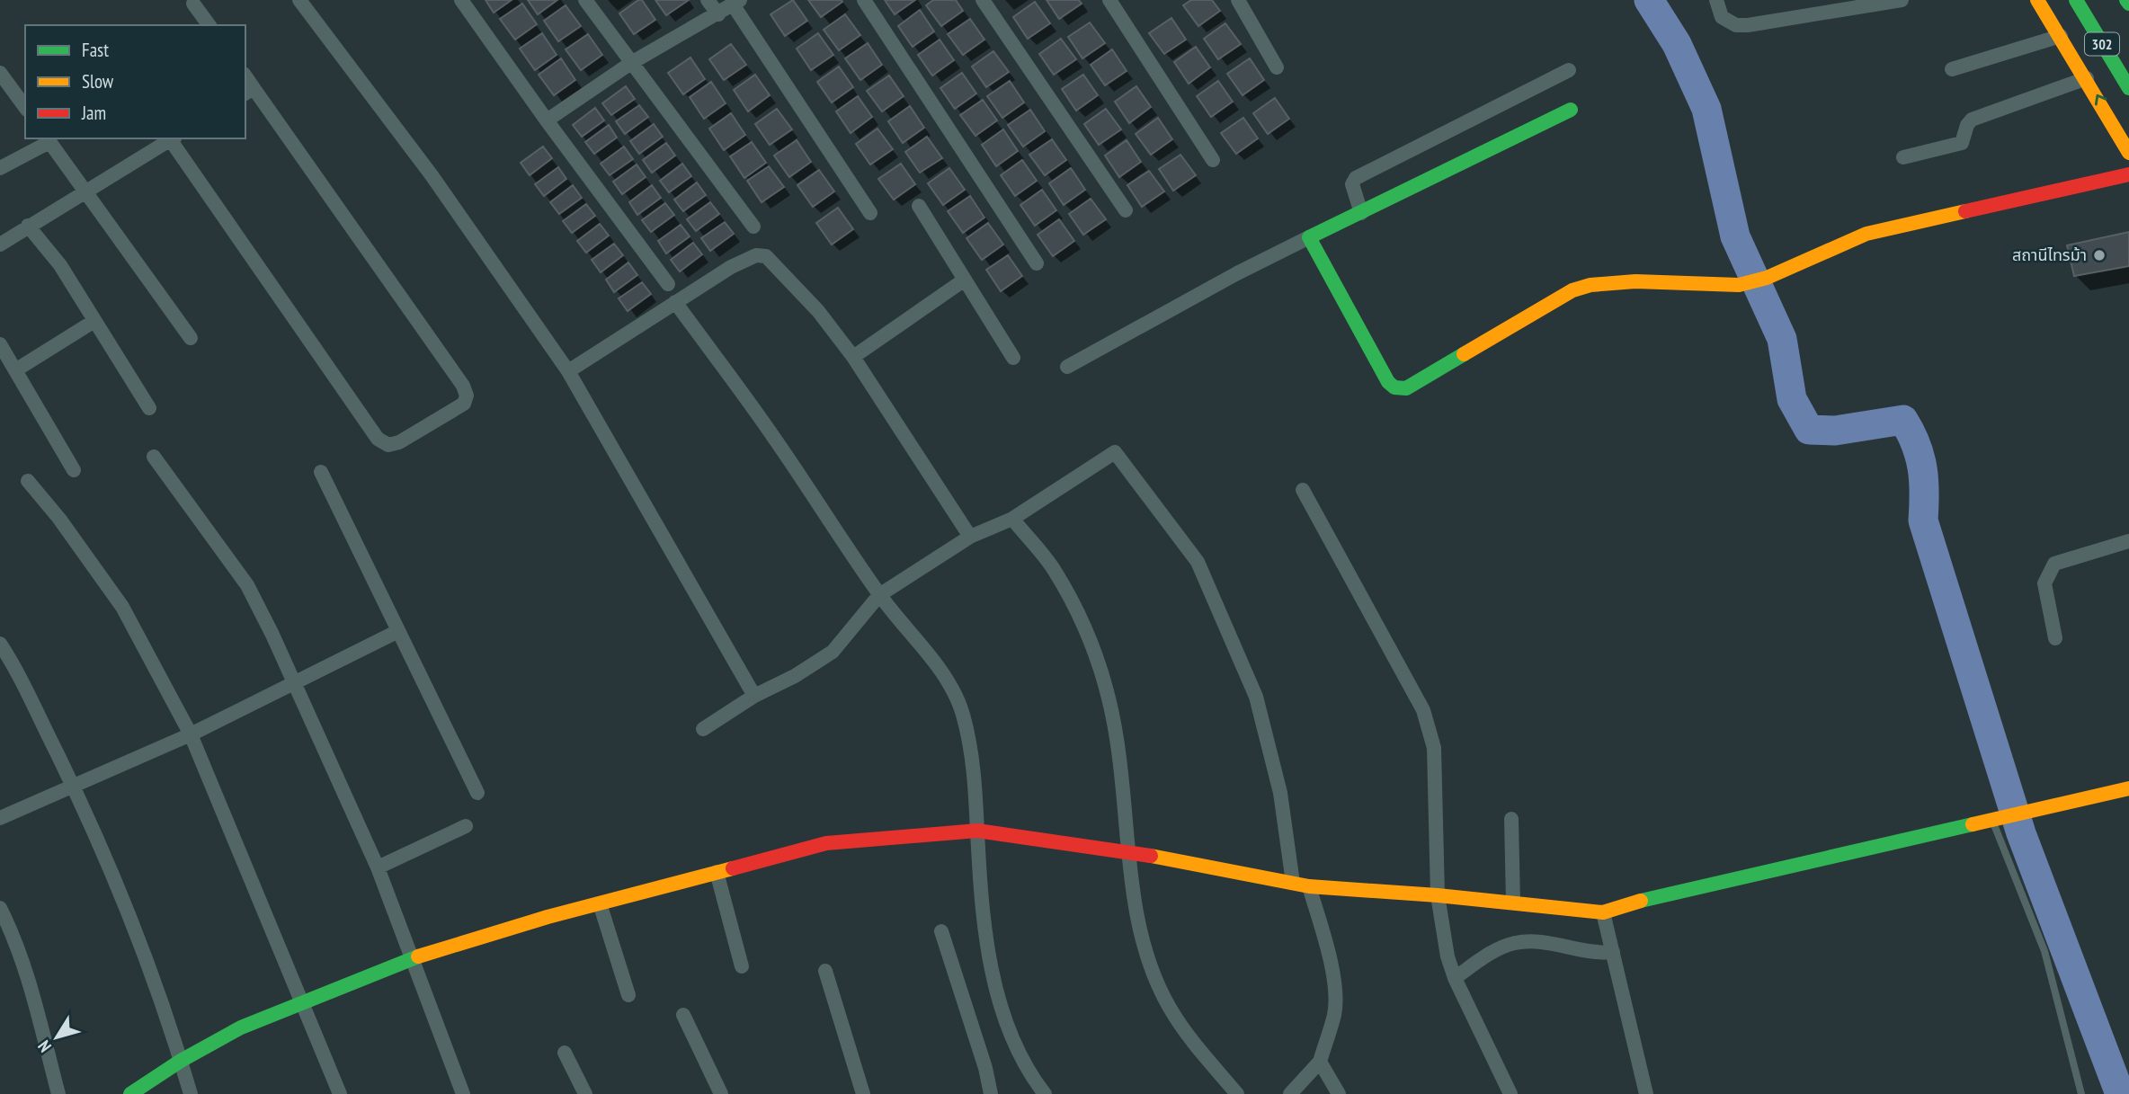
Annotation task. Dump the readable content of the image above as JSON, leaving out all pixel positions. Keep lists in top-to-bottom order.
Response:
{
  "streets": {
    "street": ["302"]
  },
  "places": ["สถานีไทรม้า"],
  "legend": ["Fast", "Slow", "Jam"],
  "north": "bottom left"
}
